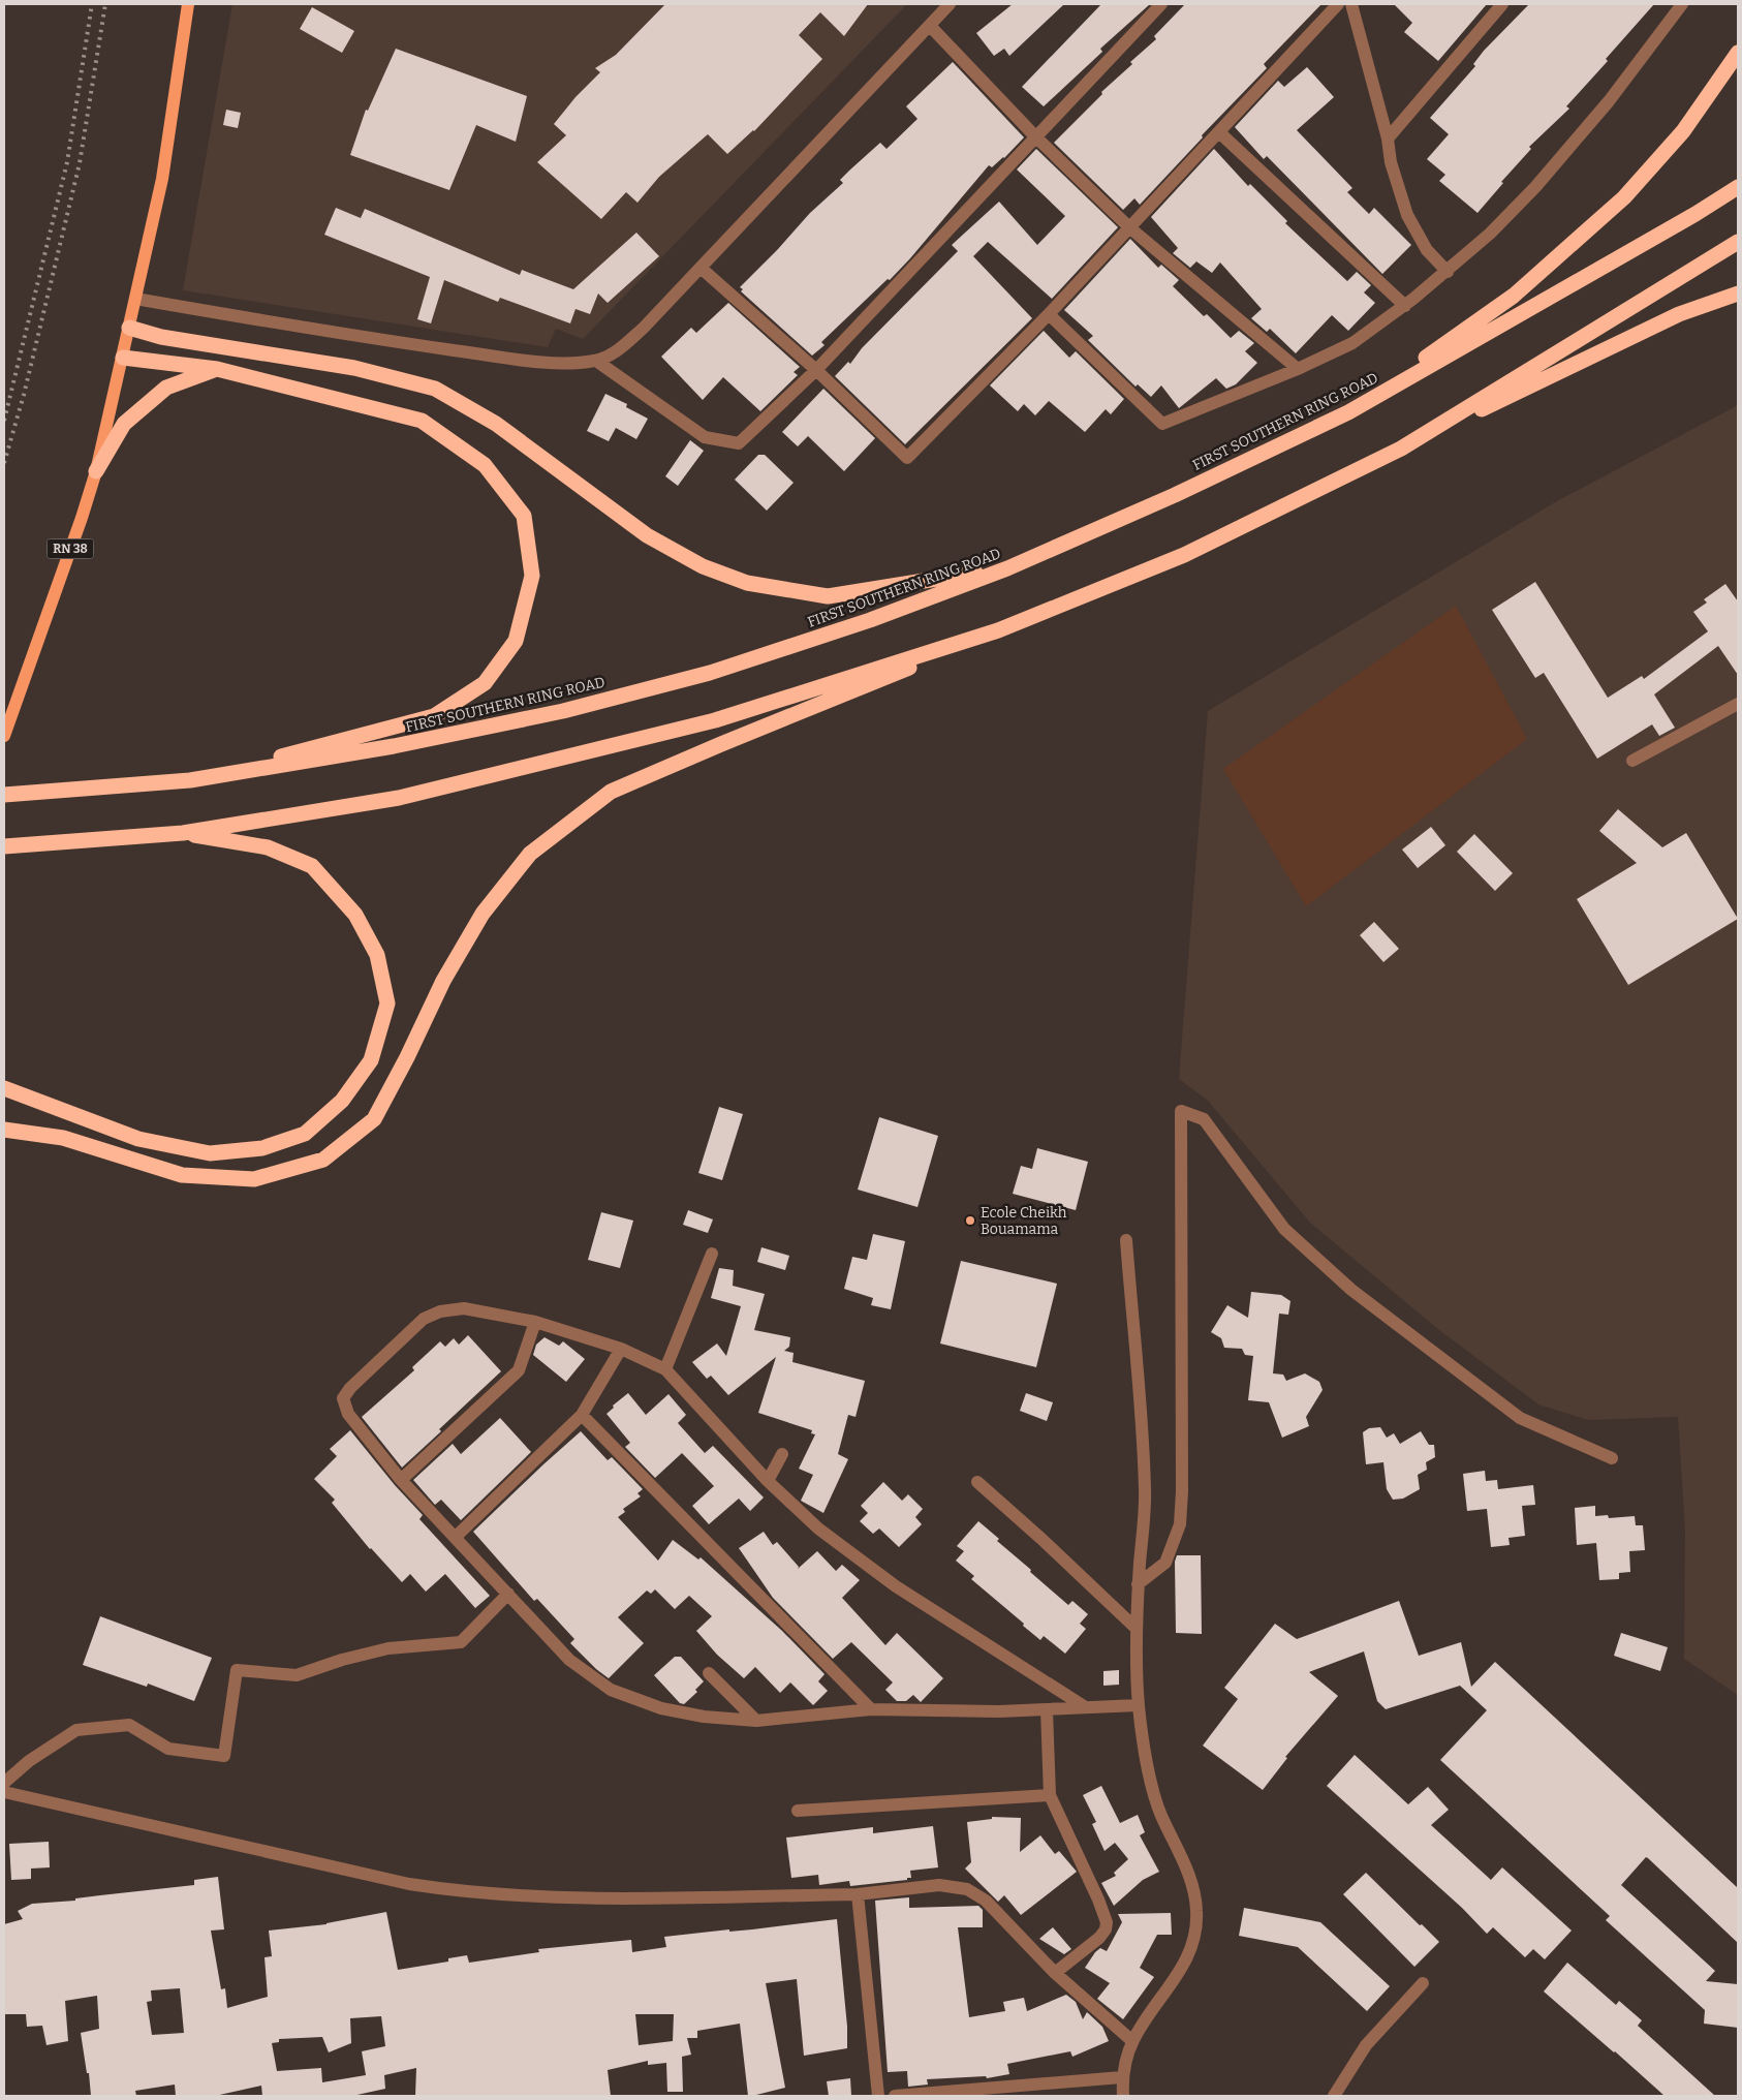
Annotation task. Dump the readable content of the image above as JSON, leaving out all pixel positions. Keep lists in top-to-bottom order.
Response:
{
  "streets": {
    "highway": ["FIRST SOUTHERN RING ROAD"],
    "main road": ["RN 38"]
  },
  "places": ["Ecole Cheikh Bouamama"]
}
